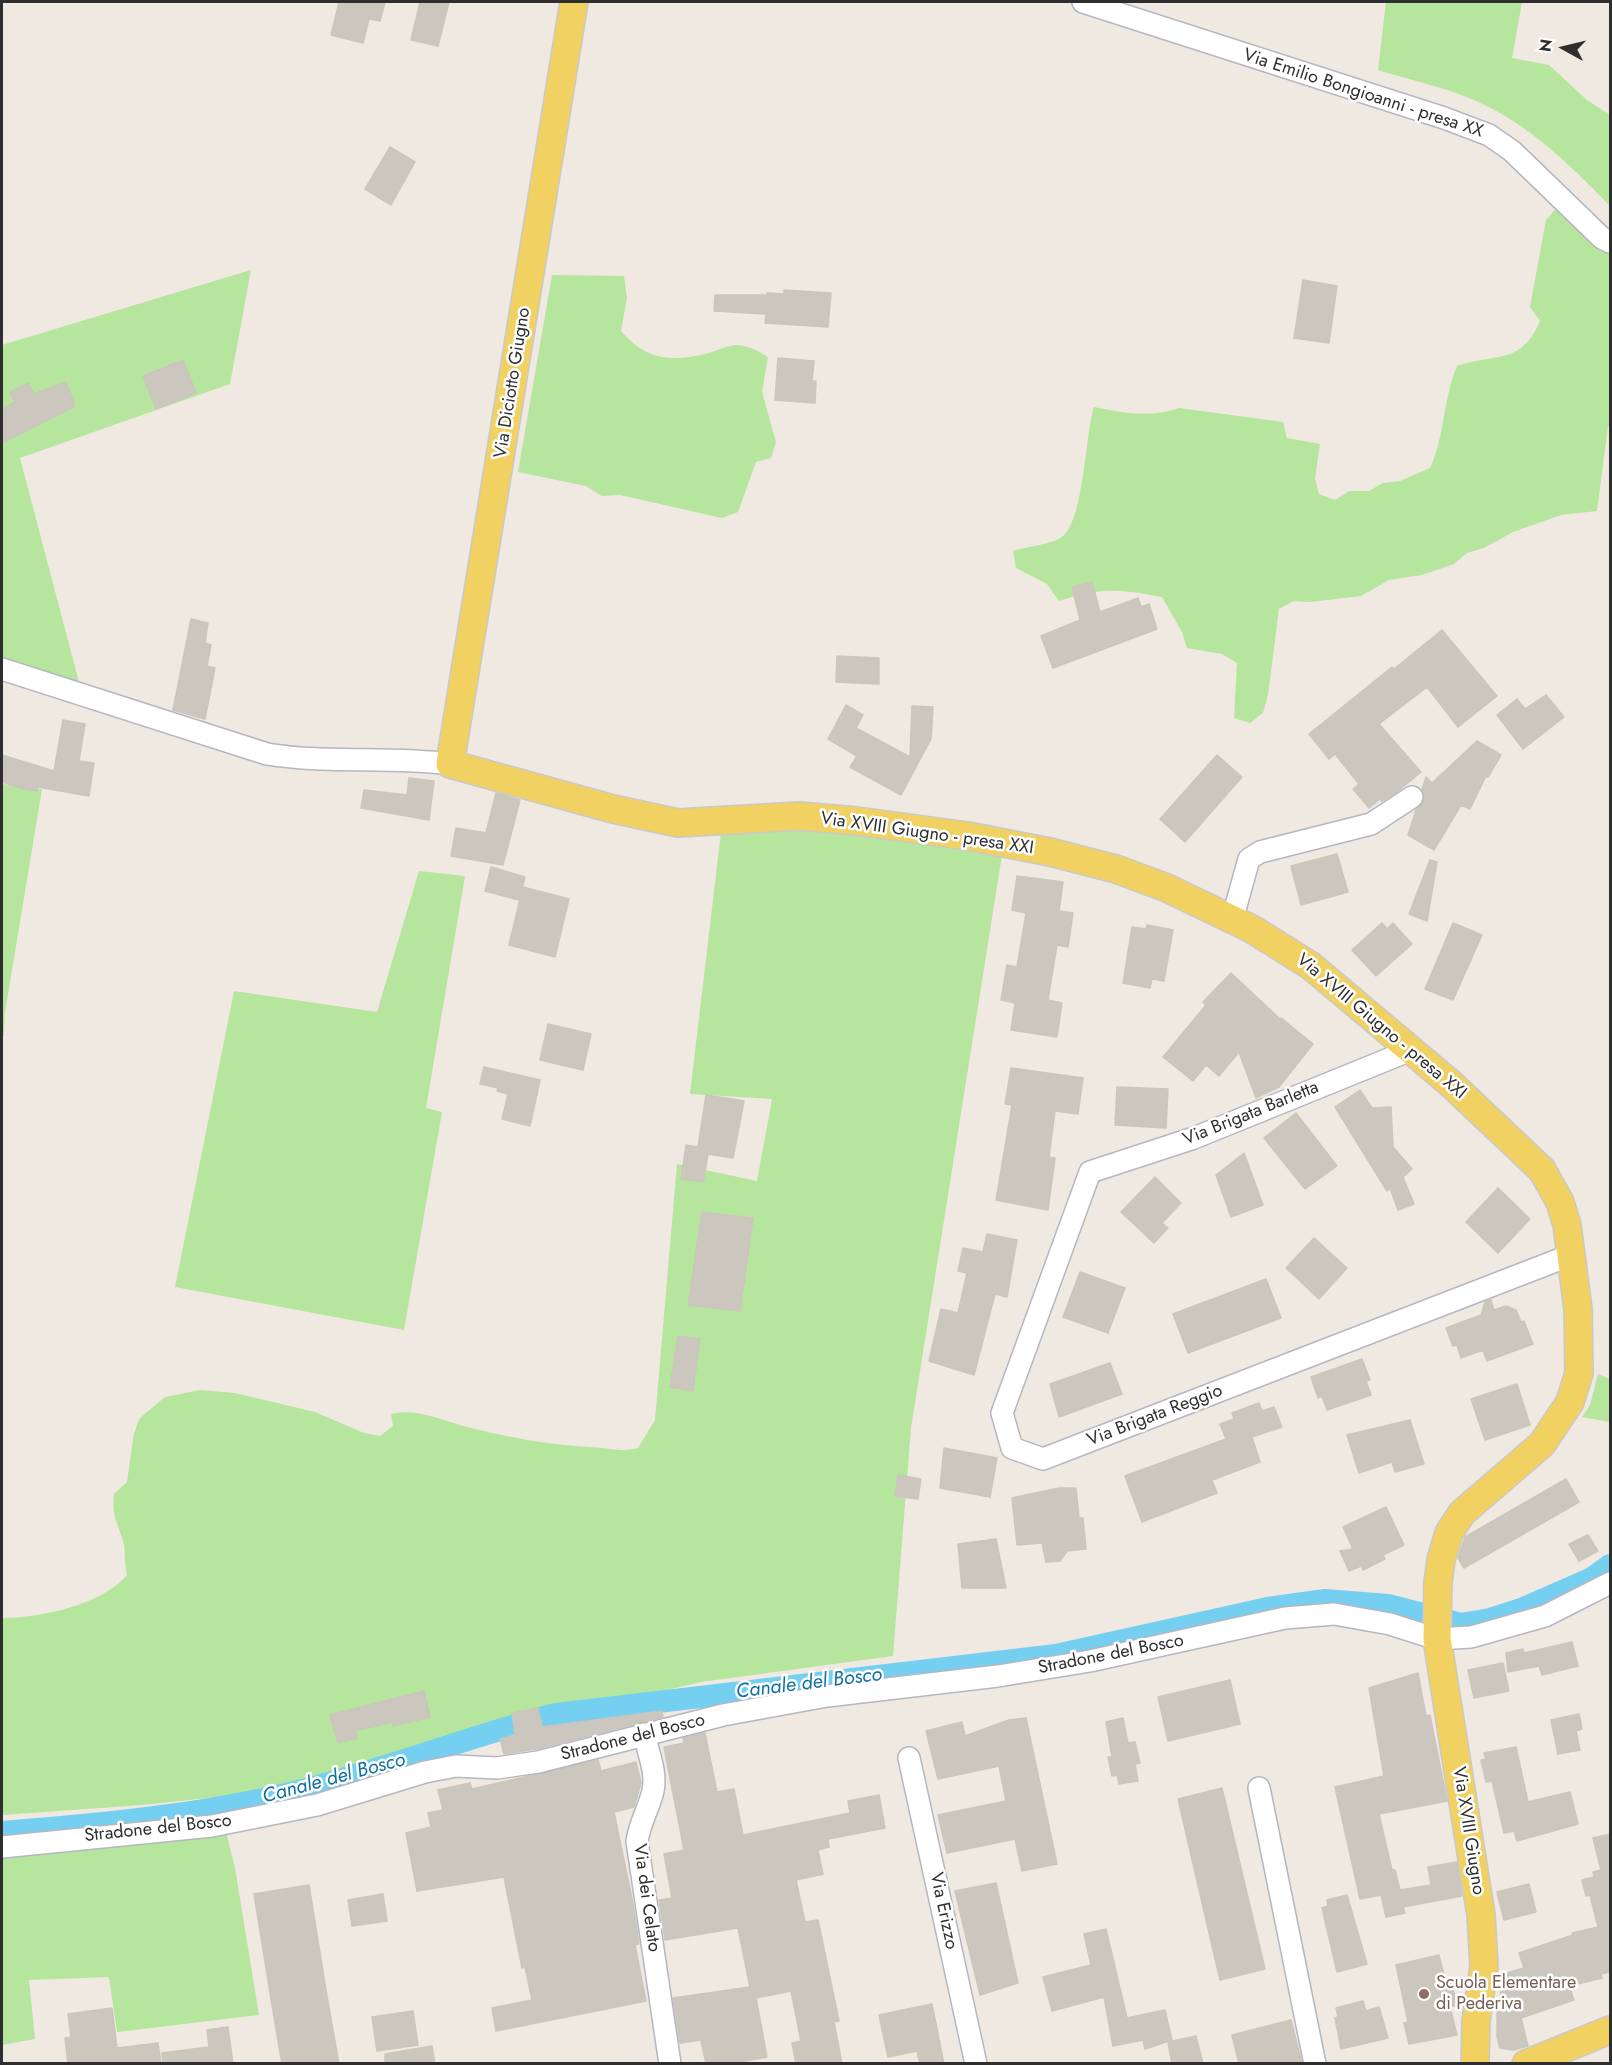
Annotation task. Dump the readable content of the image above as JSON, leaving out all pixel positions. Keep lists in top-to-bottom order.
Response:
{
  "streets": {
    "main road": ["Via Diciotto Giugno", "Via XVIII Giugno - presa XXI", "Via XVIII Giugno"],
    "street": [
      "Via Emilio Bongioanni - presa XX",
      "Via Brigata Barletta",
      "Via Brigata Reggio",
      "Stradone del Bosco",
      "Via dei Celato",
      "Via Erizzo"
    ]
  },
  "crossings": [
    ["Via Diciotto Giugno", "Via XVIII Giugno - presa XXI"],
    ["Via XVIII Giugno - presa XXI", "Via Brigata Barletta"],
    ["Via XVIII Giugno - presa XXI", "Via Brigata Reggio"],
    ["Via XVIII Giugno - presa XXI", "Via XVIII Giugno"],
    ["Via Brigata Barletta", "Via Brigata Reggio"],
    ["Stradone del Bosco", "Via XVIII Giugno"],
    ["Stradone del Bosco", "Via dei Celato"]
  ],
  "water": ["Canale del Bosco"],
  "places": ["Scuola Elementare di Pederiva"],
  "north": "left"
}
